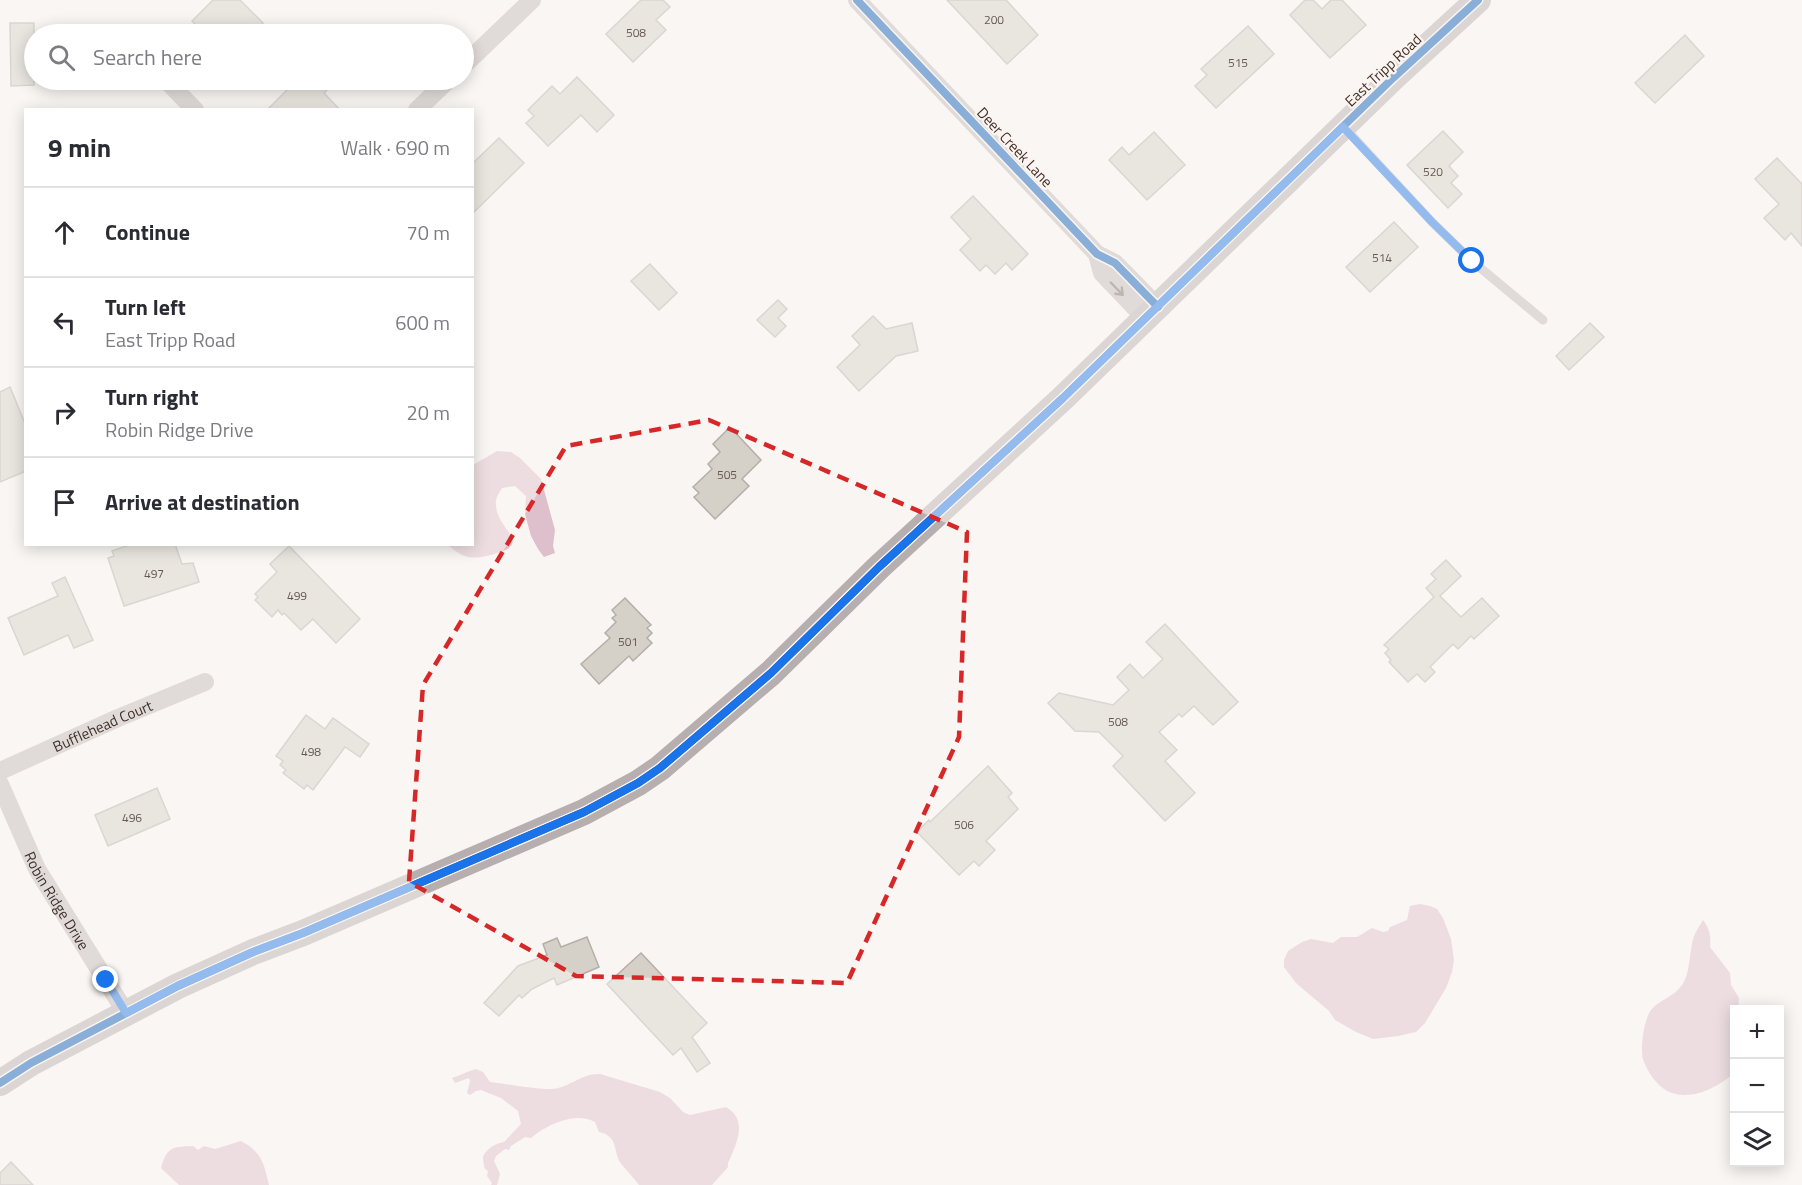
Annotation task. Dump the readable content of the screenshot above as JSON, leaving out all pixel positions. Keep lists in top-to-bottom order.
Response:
{
  "streets": {
    "street": [
      "East Tripp Road",
      "Deer Creek Lane",
      "Bufflehead Court",
      "Robin Ridge Drive"
    ]
  },
  "crossings": [
    ["East Tripp Road", "Deer Creek Lane"],
    ["East Tripp Road", "Robin Ridge Drive"]
  ],
  "house_numbers": [
    "200",
    "508",
    "515",
    "520",
    "514",
    "505",
    "497",
    "499",
    "501",
    "508",
    "498",
    "496",
    "506"
  ],
  "page": {
    "search": "Search here",
    "heading": ["9 min", "Walk · 690 m"],
    "list": [
      ["Continue", "70 m"],
      ["Turn left", "East Tripp Road", "600 m"],
      ["Turn right", "Robin Ridge Drive", "20 m"],
      "Arrive at destination"
    ],
    "map_buttons": ["+", "−"]
  }
}
